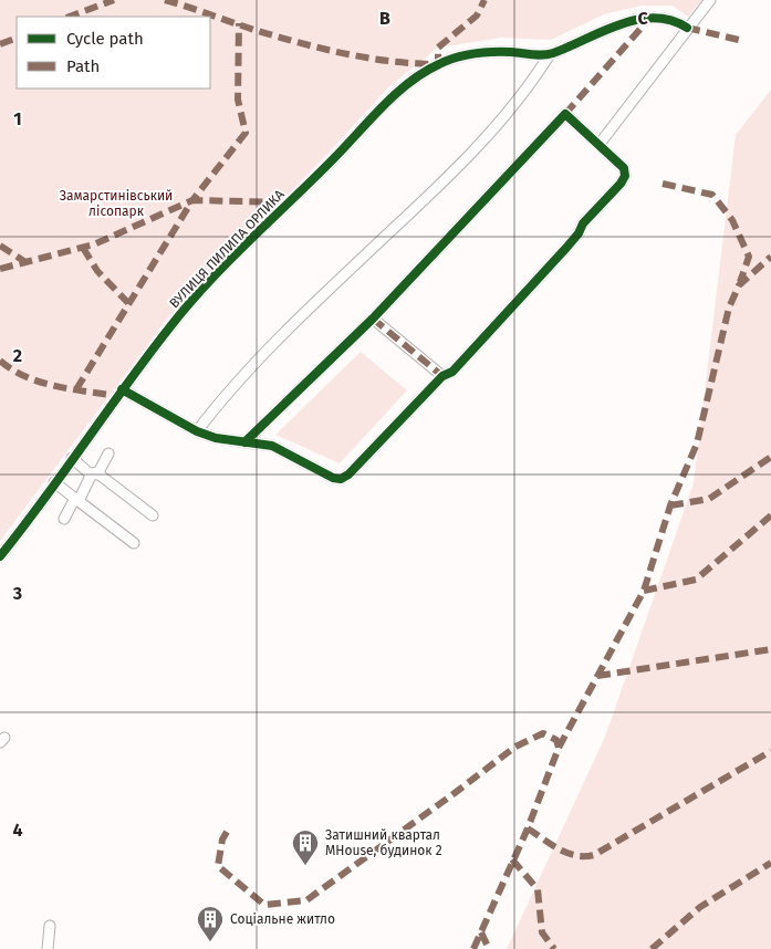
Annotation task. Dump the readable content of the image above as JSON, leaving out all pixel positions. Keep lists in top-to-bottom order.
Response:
{
  "streets": {
    "street": ["ВУЛИЦЯ ПИЛИПА ОРЛИКА"]
  },
  "parks": ["Замарстинівський лісопарк"],
  "places": {
    "building": ["Затишний квартал MHouse, будинок 2", "Соціальне житло"]
  },
  "legend": ["Cycle path", "Path"],
  "grid": {
    "columns": ["B", "C"],
    "rows": [
      "1",
      "2",
      "3",
      "4"
    ]
  }
}
